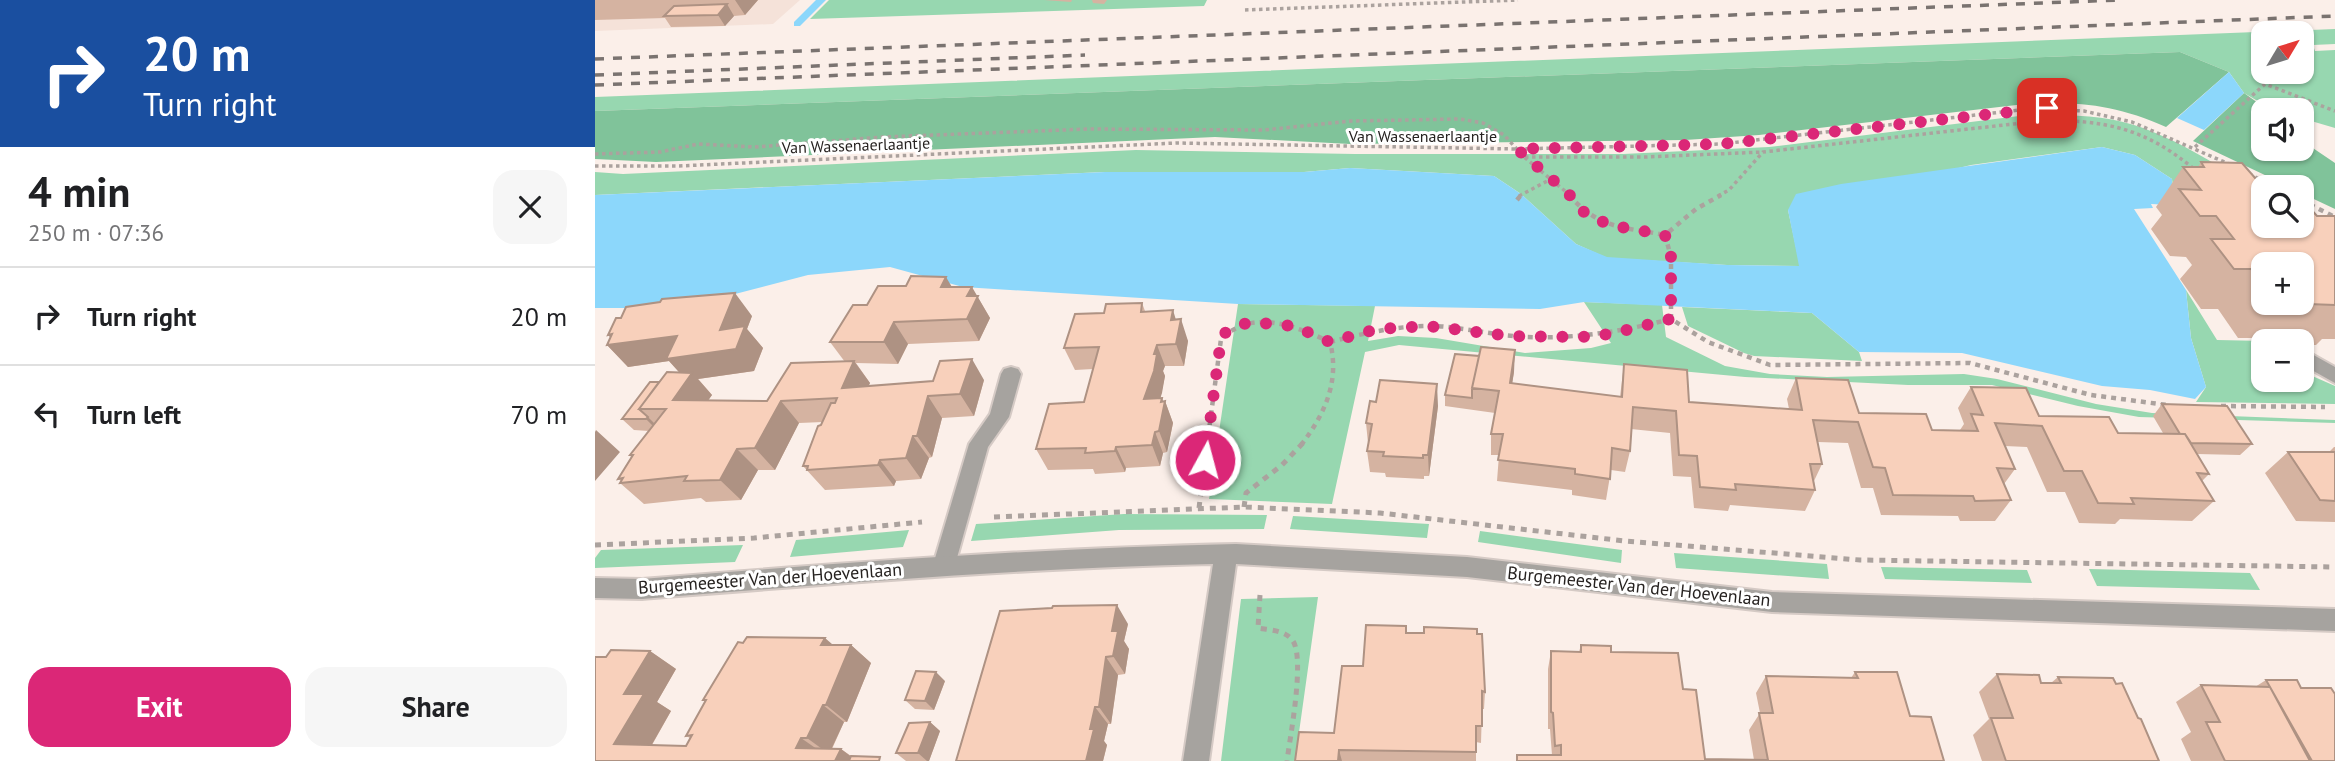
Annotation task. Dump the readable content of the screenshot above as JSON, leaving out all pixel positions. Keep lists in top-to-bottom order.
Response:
{
  "streets": {
    "street": ["Burgemeester Van der Hoevenlaan"],
    "path": ["Van Wassenaerlaantje"]
  },
  "north": "top right",
  "page": {
    "turn": ["20 m", "Turn right"],
    "map_buttons": ["+", "−"],
    "heading": ["4 min", "250 m · 07:36"],
    "list": [
      {
        "name": "Turn right",
        "value": "20 m"
      },
      {
        "name": "Turn left",
        "value": "70 m"
      }
    ],
    "buttons": ["Exit", "Share"]
  }
}
